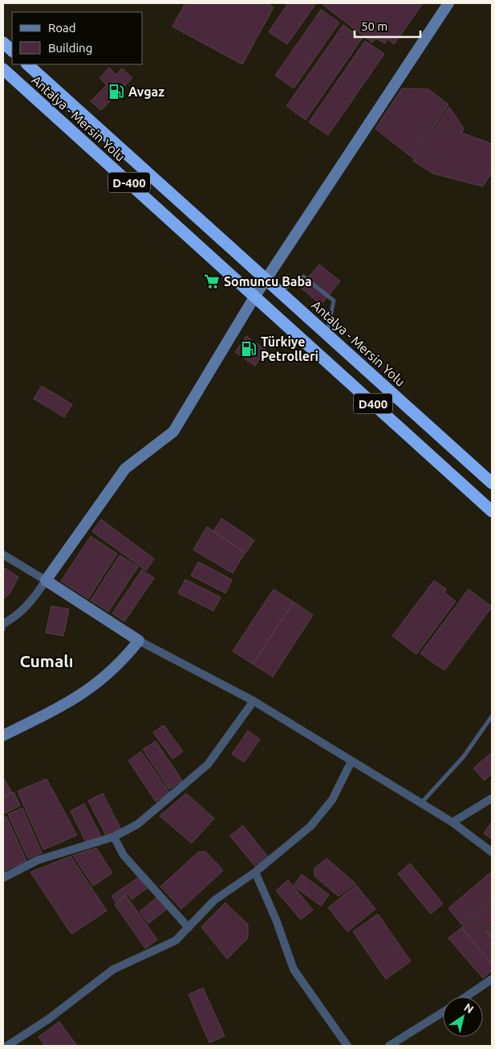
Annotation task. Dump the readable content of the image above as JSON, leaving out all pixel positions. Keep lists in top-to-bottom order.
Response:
{
  "streets": {
    "highway": ["Antalya - Mersin Yolu", "D-400", "D400"]
  },
  "districts": ["Cumalı"],
  "places": {
    "fuel station": ["Avgaz", "Türkiye Petrolleri"],
    "supermarket": ["Somuncu Baba"]
  },
  "legend": ["Road", "Building"],
  "scale_bar": "50 m",
  "north": "top right"
}
